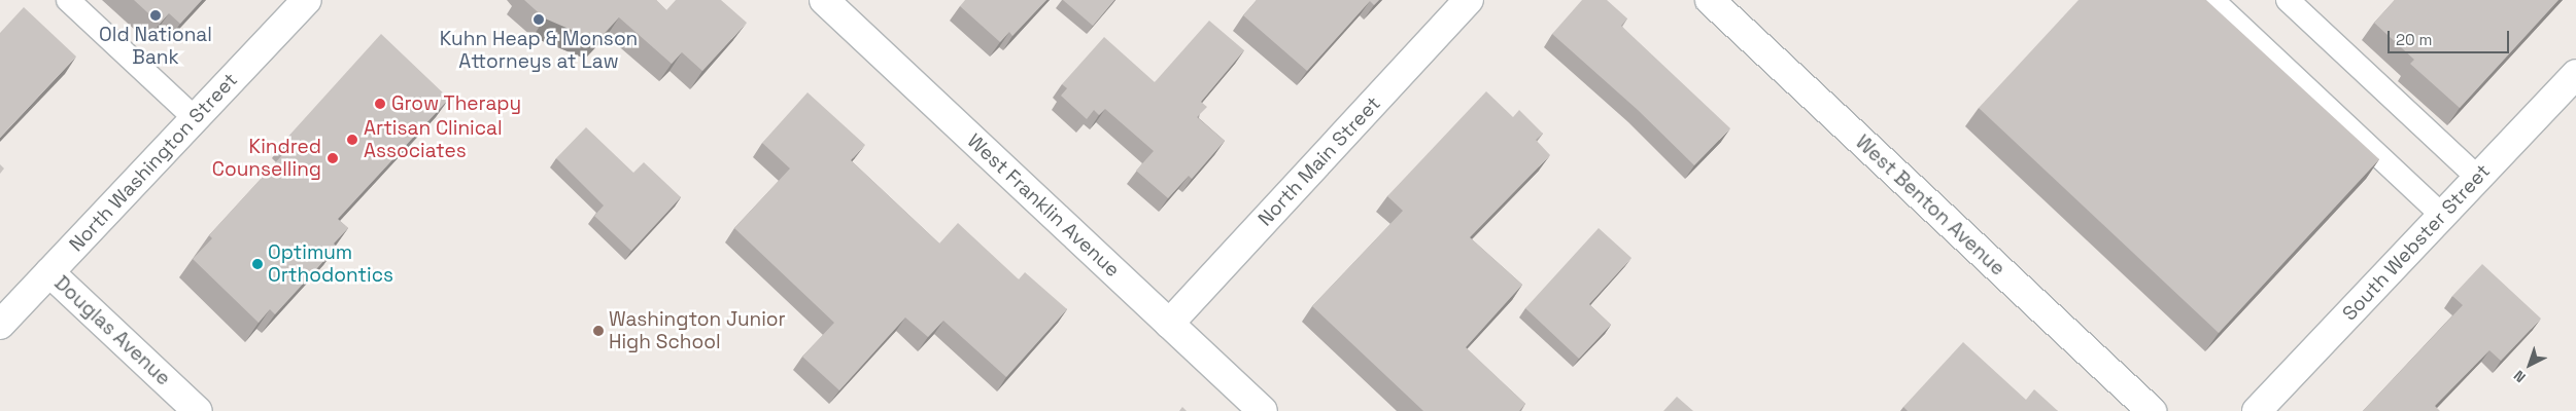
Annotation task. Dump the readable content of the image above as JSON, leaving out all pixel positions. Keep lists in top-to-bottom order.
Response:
{
  "streets": {
    "street": [
      "North Main Street",
      "North Washington Street",
      "West Franklin Avenue",
      "West Benton Avenue",
      "South Webster Street",
      "Douglas Avenue"
    ]
  },
  "crossings": [
    ["North Main Street", "West Franklin Avenue"],
    ["North Washington Street", "Douglas Avenue"]
  ],
  "places": [
    "Old National Bank",
    "Kuhn Heap & Monson Attorneys at Law",
    "Grow Therapy",
    "Artisan Clinical Associates",
    "Kindred Counselling",
    "Optimum Orthodontics",
    "Washington Junior High School"
  ],
  "scale_bar": "20 m",
  "north": "bottom left"
}
